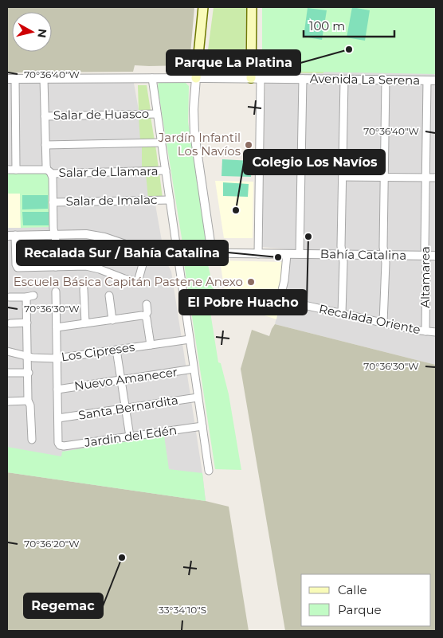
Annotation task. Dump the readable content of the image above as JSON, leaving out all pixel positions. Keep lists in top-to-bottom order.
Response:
{
  "streets": {
    "street": [
      "Avenida La Serena",
      "Salar de Huasco",
      "Salar de Llamara",
      "Salar de Imalac",
      "Bahía Catalina",
      "Altamarea",
      "Recalada Oriente",
      "Los Cipreses",
      "Nuevo Amanecer",
      "Santa Bernardita",
      "Jardin del Edén"
    ]
  },
  "crossings": [
    ["Avenida La Serena", "Altamarea"],
    ["Bahía Catalina", "Altamarea"],
    ["Bahía Catalina", "Recalada Oriente"],
    ["Altamarea", "Recalada Oriente"],
    ["Santa Bernardita", "Jardin del Edén"]
  ],
  "places": [
    "Parque La Platina",
    "Jardín Infantil Los Navíos",
    "Colegio Los Navíos",
    "El Pobre Huacho",
    "Recalada Sur / Bahía Catalina",
    "Escuela Básica Capitán Pastene Anexo",
    "Regemac"
  ],
  "legend": ["Calle", "Parque"],
  "scale_bar": "100 m",
  "north": "right",
  "coordinates": [
    "70°36'40\"W",
    "70°36'30\"W",
    "70°36'20\"W",
    "33°34'10\"S"
  ]
}
